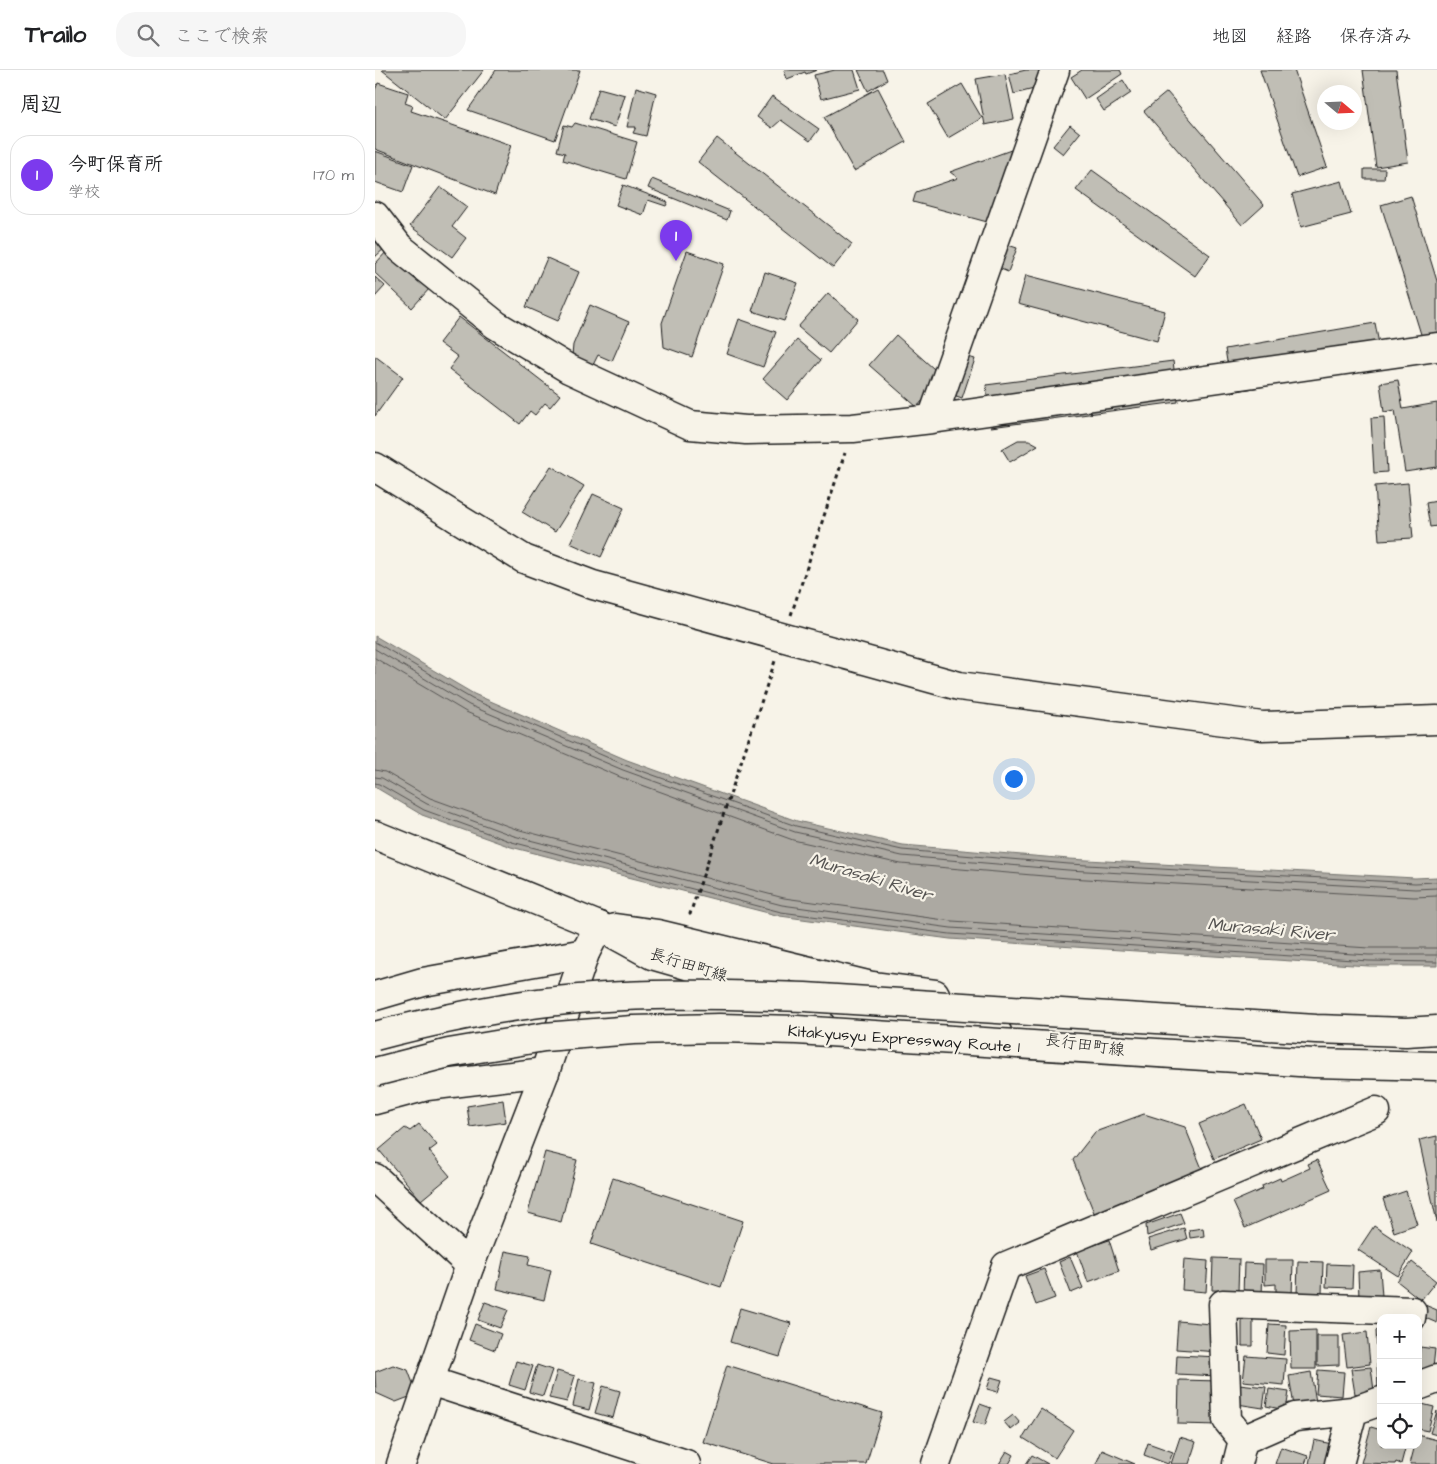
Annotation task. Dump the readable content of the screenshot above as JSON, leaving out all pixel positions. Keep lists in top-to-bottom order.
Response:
{
  "streets": {
    "main road": ["長行田町線", "Kitakyusyu Expressway Route 1"]
  },
  "crossings": [
    ["長行田町線", "Kitakyusyu Expressway Route 1"]
  ],
  "water": ["Murasaki River"],
  "north": "right",
  "page": {
    "header": "Trailo",
    "search": "ここで検索",
    "nav": ["地図", "経路", "保存済み"],
    "heading": "周辺",
    "list": [
      {
        "mark": "1",
        "name": "今町保育所",
        "note": "学校",
        "value": "170 m"
      }
    ],
    "pins": "1",
    "map_buttons": ["+", "−"]
  }
}
